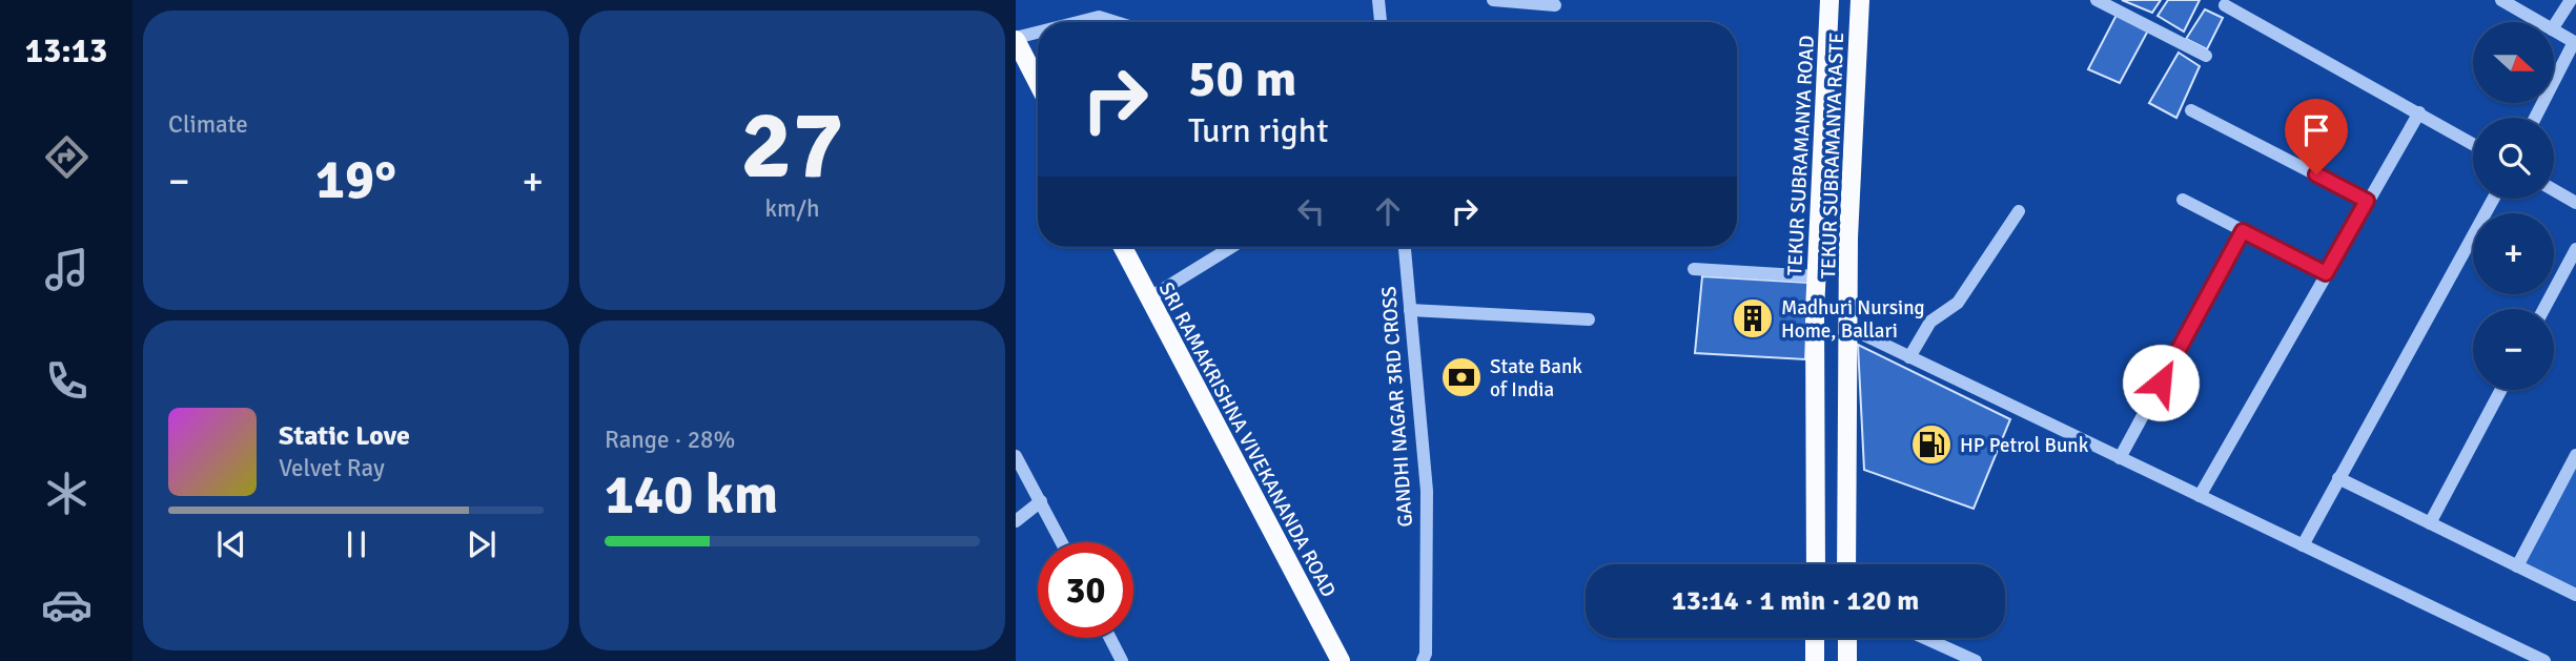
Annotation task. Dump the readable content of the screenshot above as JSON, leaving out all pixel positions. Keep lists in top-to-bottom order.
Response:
{
  "streets": {
    "main road": ["TEKUR SUBRAMANYA ROAD", "TEKUR SUBRAMANYA RASTE", "SRI RAMAKRISHNA VIVEKANANDA ROAD"],
    "street": ["GANDHI NAGAR 3RD CROSS"]
  },
  "places": {
    "building": ["Madhuri Nursing Home, Ballari"],
    "bank": ["State Bank of India"],
    "fuel station": ["HP Petrol Bunk"]
  },
  "north": "right",
  "page": {
    "tabs": "13:13",
    "tile": [
      "Climate",
      ["27", "km/h"],
      ["Range · 28%", "140 km"]
    ],
    "map_buttons": ["+", "−"],
    "turn": ["50 m", "Turn right"],
    "heat": ["−", "19°", "+"],
    "song": ["Static Love", "Velvet Ray"],
    "limit": "30",
    "trip": "13:14 · 1 min · 120 m"
  }
}
